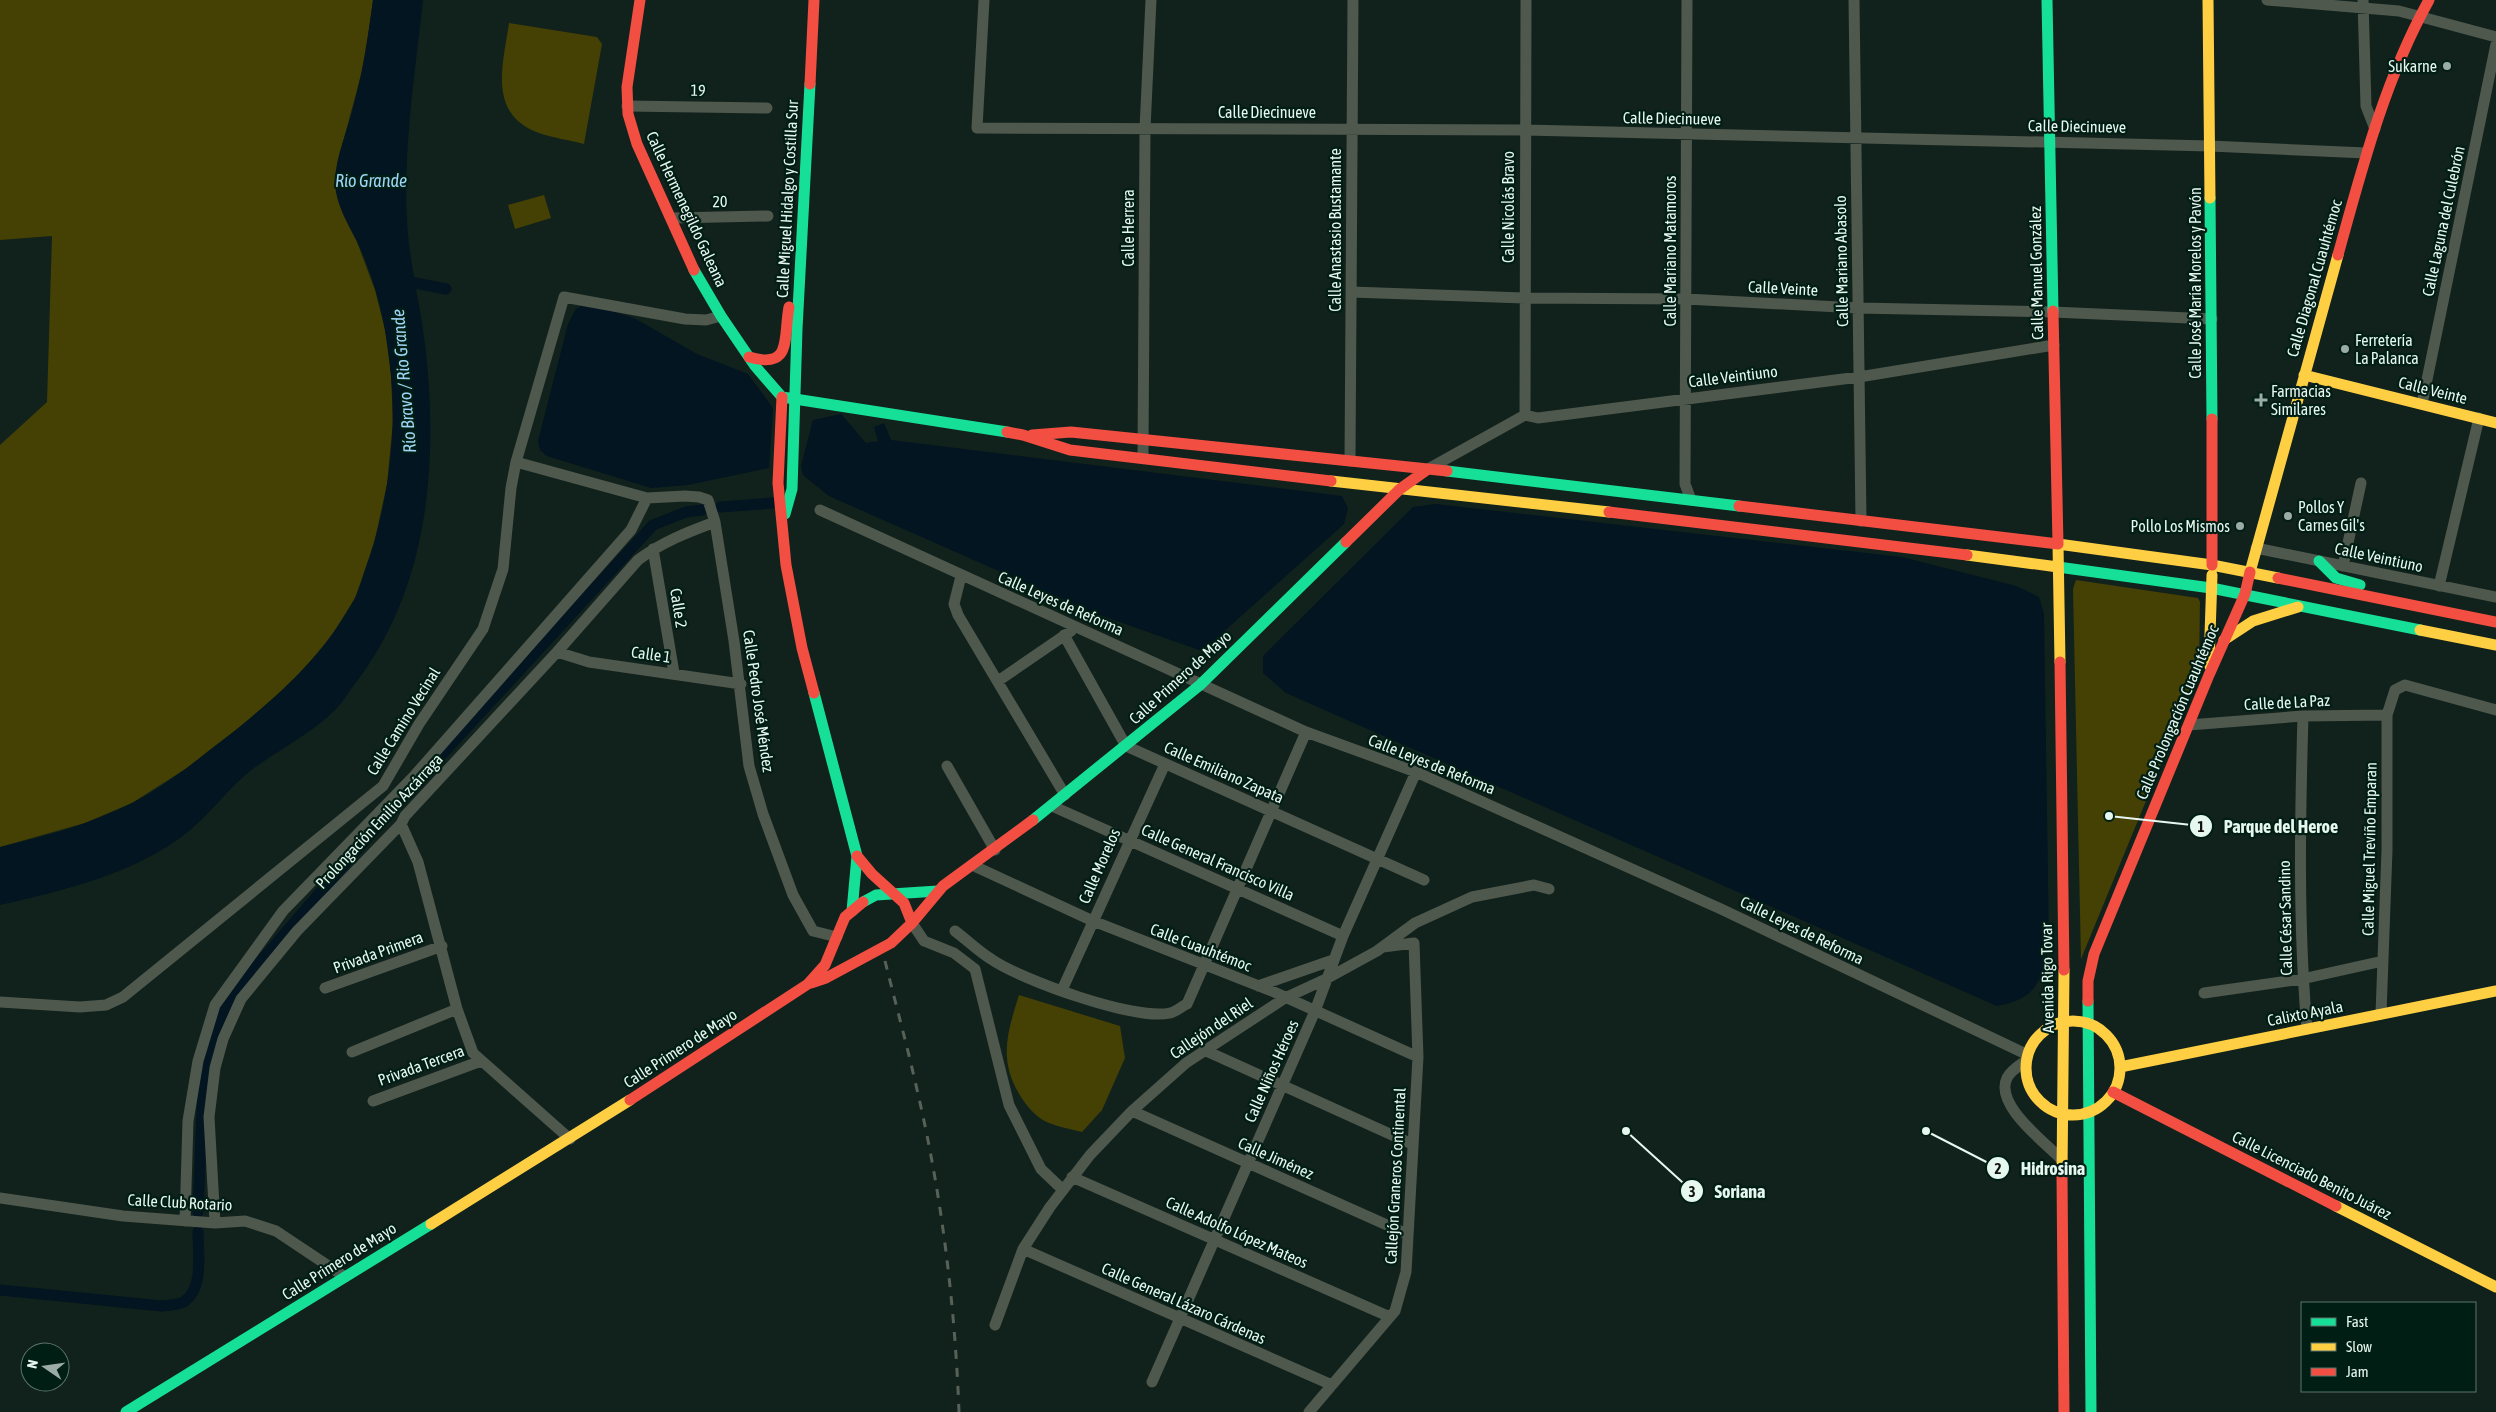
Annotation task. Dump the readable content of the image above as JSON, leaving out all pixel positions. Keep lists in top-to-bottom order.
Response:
{
  "streets": {
    "main road": [
      "Calle Miguel Hidalgo y Costilla Sur",
      "Calle Hermenegildo Galeana",
      "Calle Manuel González",
      "Calle Diagonal Cuauhtémoc",
      "Calle José María Morelos y Pavón",
      "Calle Veinte",
      "Calle Primero de Mayo",
      "Calle Prolongación Cuauhtémoc",
      "Avenida Rigo Tovar",
      "Calixto Ayala",
      "Calle Licenciado Benito Juárez"
    ],
    "street": [
      "19",
      "Calle Diecinueve",
      "20",
      "Calle Nicolás Bravo",
      "Calle Laguna del Culebrón",
      "Calle Herrera",
      "Calle Anastasio Bustamante",
      "Calle Mariano Matamoros",
      "Calle Mariano Abasolo",
      "Calle Veintiuno",
      "Calle Leyes de Reforma",
      "Calle 2",
      "Calle 1",
      "Calle Pedro José Méndez",
      "Calle de La Paz",
      "Calle Camino Vecinal",
      "Calle Emiliano Zapata",
      "Prolongación Emilio Azcárraga",
      "Calle Miguel Treviño Emparan",
      "Calle General Francisco Villa",
      "Calle Morelos",
      "Calle César Sandino",
      "Calle Cuauhtémoc",
      "Privada Primera",
      "Callejón del Riel",
      "Privada Tercera",
      "Calle Niños Héroes",
      "Calle Jiménez",
      "Callejón Graneros Continental",
      "Calle Club Rotario",
      "Calle Adolfo López Mateos",
      "Calle General Lázaro Cárdenas"
    ]
  },
  "crossings": [
    ["19", "Calle Hermenegildo Galeana"],
    ["Calle Diecinueve", "Calle Nicolás Bravo"],
    ["Calle Diecinueve", "Calle Herrera"],
    ["Calle Diecinueve", "Calle Anastasio Bustamante"],
    ["Calle Diecinueve", "Calle Mariano Matamoros"],
    ["Calle Diecinueve", "Calle Mariano Abasolo"],
    ["Calle Diecinueve", "Calle Manuel González"],
    ["Calle Diecinueve", "Calle Diagonal Cuauhtémoc"],
    ["Calle Diecinueve", "Calle José María Morelos y Pavón"],
    ["20", "Calle Hermenegildo Galeana"],
    ["Calle Nicolás Bravo", "Calle Veinte"],
    ["Calle Nicolás Bravo", "Calle Veintiuno"],
    ["Calle Hermenegildo Galeana", "Calle Camino Vecinal"],
    ["Calle Laguna del Culebrón", "Calle Veinte"],
    ["Calle Anastasio Bustamante", "Calle Veinte"],
    ["Calle Mariano Matamoros", "Calle Veinte"],
    ["Calle Mariano Matamoros", "Calle Veintiuno"],
    ["Calle Mariano Abasolo", "Calle Veinte"],
    ["Calle Mariano Abasolo", "Calle Veintiuno"],
    ["Calle Manuel González", "Calle Veinte"],
    ["Calle Manuel González", "Calle Veintiuno"],
    ["Calle Manuel González", "Avenida Rigo Tovar"],
    ["Calle Diagonal Cuauhtémoc", "Calle Veinte"],
    ["Calle Diagonal Cuauhtémoc", "Calle Veintiuno"],
    ["Calle Diagonal Cuauhtémoc", "Calle Prolongación Cuauhtémoc"],
    ["Calle José María Morelos y Pavón", "Calle Veinte"],
    ["Calle Leyes de Reforma", "Calle Primero de Mayo"],
    ["Calle Leyes de Reforma", "Calle Niños Héroes"],
    ["Calle 2", "Calle 1"],
    ["Calle 2", "Prolongación Emilio Azcárraga"],
    ["Calle 1", "Calle Pedro José Méndez"],
    ["Calle 1", "Prolongación Emilio Azcárraga"],
    ["Calle Primero de Mayo", "Calle Pedro José Méndez"],
    ["Calle Primero de Mayo", "Calle Emiliano Zapata"],
    ["Calle Primero de Mayo", "Calle General Francisco Villa"],
    ["Calle Primero de Mayo", "Calle Cuauhtémoc"],
    ["Calle Primero de Mayo", "Calle Club Rotario"],
    ["Calle Pedro José Méndez", "Prolongación Emilio Azcárraga"],
    ["Calle de La Paz", "Calle Prolongación Cuauhtémoc"],
    ["Calle de La Paz", "Calle Miguel Treviño Emparan"],
    ["Calle de La Paz", "Calle César Sandino"],
    ["Calle Emiliano Zapata", "Calle Morelos"],
    ["Calle Emiliano Zapata", "Calle Niños Héroes"],
    ["Prolongación Emilio Azcárraga", "Calle Club Rotario"],
    ["Calle Miguel Treviño Emparan", "Calixto Ayala"],
    ["Calle General Francisco Villa", "Calle Morelos"],
    ["Calle General Francisco Villa", "Calle Niños Héroes"],
    ["Calle Morelos", "Calle Cuauhtémoc"],
    ["Calle César Sandino", "Calixto Ayala"],
    ["Calle Cuauhtémoc", "Callejón del Riel"],
    ["Calle Cuauhtémoc", "Calle Niños Héroes"],
    ["Calle Cuauhtémoc", "Callejón Graneros Continental"],
    ["Callejón del Riel", "Calle Niños Héroes"],
    ["Callejón del Riel", "Calle Jiménez"],
    ["Callejón del Riel", "Callejón Graneros Continental"],
    ["Callejón del Riel", "Calle Adolfo López Mateos"],
    ["Callejón del Riel", "Calle General Lázaro Cárdenas"],
    ["Calle Niños Héroes", "Calle Jiménez"],
    ["Calle Niños Héroes", "Calle Adolfo López Mateos"],
    ["Calle Niños Héroes", "Calle General Lázaro Cárdenas"],
    ["Calle Jiménez", "Callejón Graneros Continental"],
    ["Callejón Graneros Continental", "Calle Adolfo López Mateos"],
    ["Callejón Graneros Continental", "Calle General Lázaro Cárdenas"]
  ],
  "water": ["Rio Grande", "Río Bravo / Rio Grande"],
  "places": {
    "other": [
      "Sukarne",
      "Ferretería La Palanca",
      "Pollos Y Carnes Gil's",
      "Pollo Los Mismos",
      "Parque del Heroe",
      "Soriana",
      "Hidrosina"
    ],
    "health": ["Farmacias Similares"]
  },
  "legend": ["Fast", "Slow", "Jam"],
  "north": "left"
}
